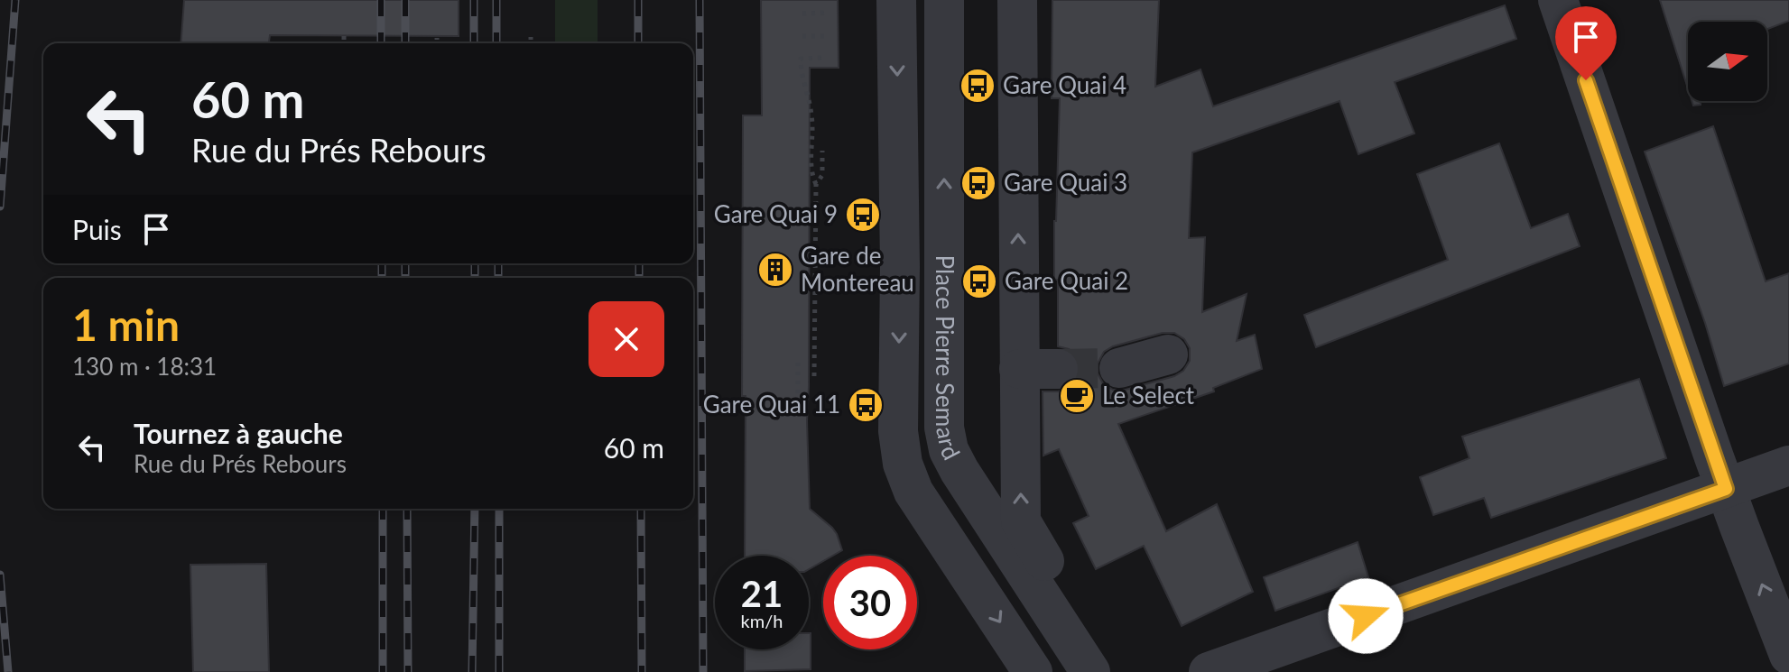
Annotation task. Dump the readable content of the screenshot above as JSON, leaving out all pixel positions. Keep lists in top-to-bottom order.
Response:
{
  "streets": {
    "street": ["Place Pierre Semard"]
  },
  "places": {
    "bus stop": [
      "Gare Quai 4",
      "Gare Quai 3",
      "Gare Quai 9",
      "Gare Quai 2",
      "Gare Quai 11"
    ],
    "building": ["Gare de Montereau"],
    "cafe": ["Le Select"]
  },
  "north": "right",
  "page": {
    "turn": ["60 m", "Rue du Prés Rebours"],
    "then": "Puis",
    "heading": ["1 min", "130 m · 18:31"],
    "list": [
      {
        "name": "Tournez à gauche",
        "note": "Rue du Prés Rebours",
        "value": "60 m"
      }
    ],
    "speed": "21 km/h",
    "limit": "30"
  }
}
